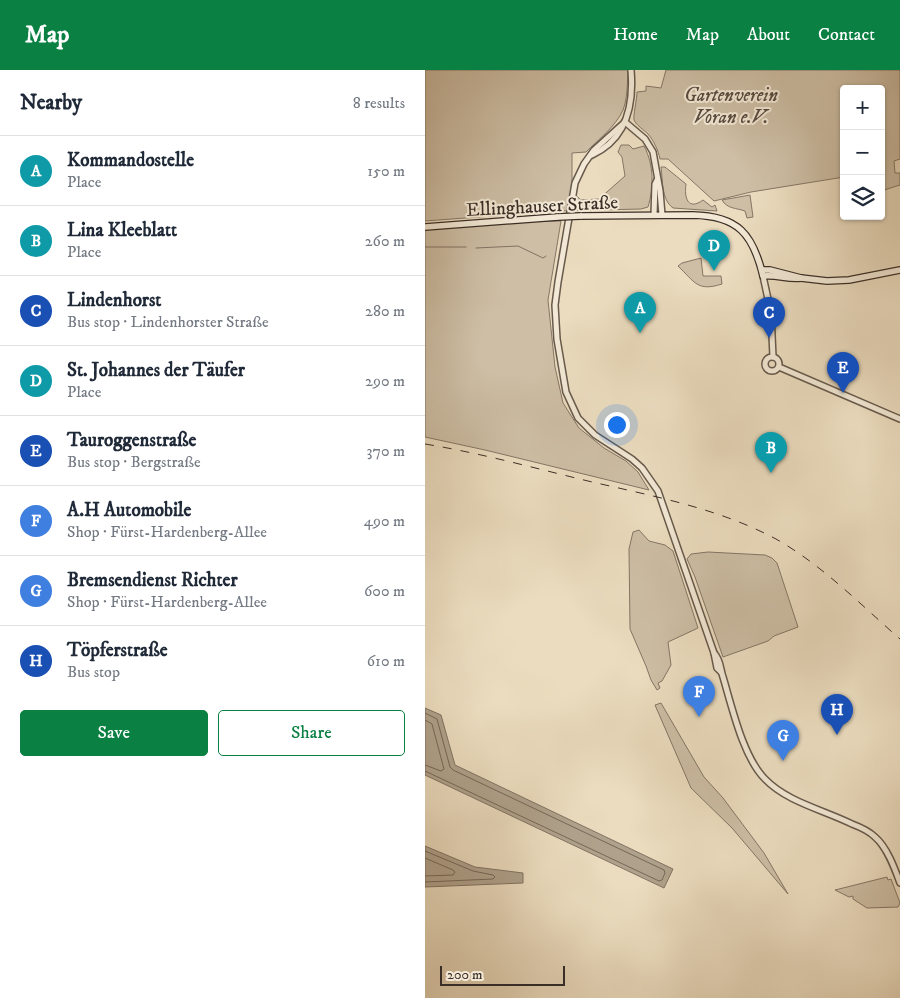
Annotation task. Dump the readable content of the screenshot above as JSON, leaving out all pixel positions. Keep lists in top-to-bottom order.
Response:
{
  "streets": {
    "main road": ["Ellinghauser Straße"]
  },
  "parks": ["Gartenverein Voran e.V."],
  "scale_bar": "200 m",
  "page": {
    "header": "Map",
    "nav": [
      "Home",
      "Map",
      "About",
      "Contact"
    ],
    "heading": ["Nearby", "8 results"],
    "map_buttons": ["+", "−"],
    "list": [
      {
        "mark": "A",
        "name": "Kommandostelle",
        "note": "Place",
        "value": "150 m"
      },
      {
        "mark": "B",
        "name": "Lina Kleeblatt",
        "note": "Place",
        "value": "260 m"
      },
      {
        "mark": "C",
        "name": "Lindenhorst",
        "note": "Bus stop · Lindenhorster Straße",
        "value": "280 m"
      },
      {
        "mark": "D",
        "name": "St. Johannes der Täufer",
        "note": "Place",
        "value": "290 m"
      },
      {
        "mark": "E",
        "name": "Tauroggenstraße",
        "note": "Bus stop · Bergstraße",
        "value": "370 m"
      },
      {
        "mark": "F",
        "name": "A.H Automobile",
        "note": "Shop · Fürst-Hardenberg-Allee",
        "value": "490 m"
      },
      {
        "mark": "G",
        "name": "Bremsendienst Richter",
        "note": "Shop · Fürst-Hardenberg-Allee",
        "value": "600 m"
      },
      {
        "mark": "H",
        "name": "Töpferstraße",
        "note": "Bus stop",
        "value": "610 m"
      }
    ],
    "pins": [
      "D",
      "A",
      "C",
      "E",
      "B",
      "F",
      "H",
      "G"
    ],
    "buttons": ["Save", "Share"],
    "scale": "200 m"
  }
}
